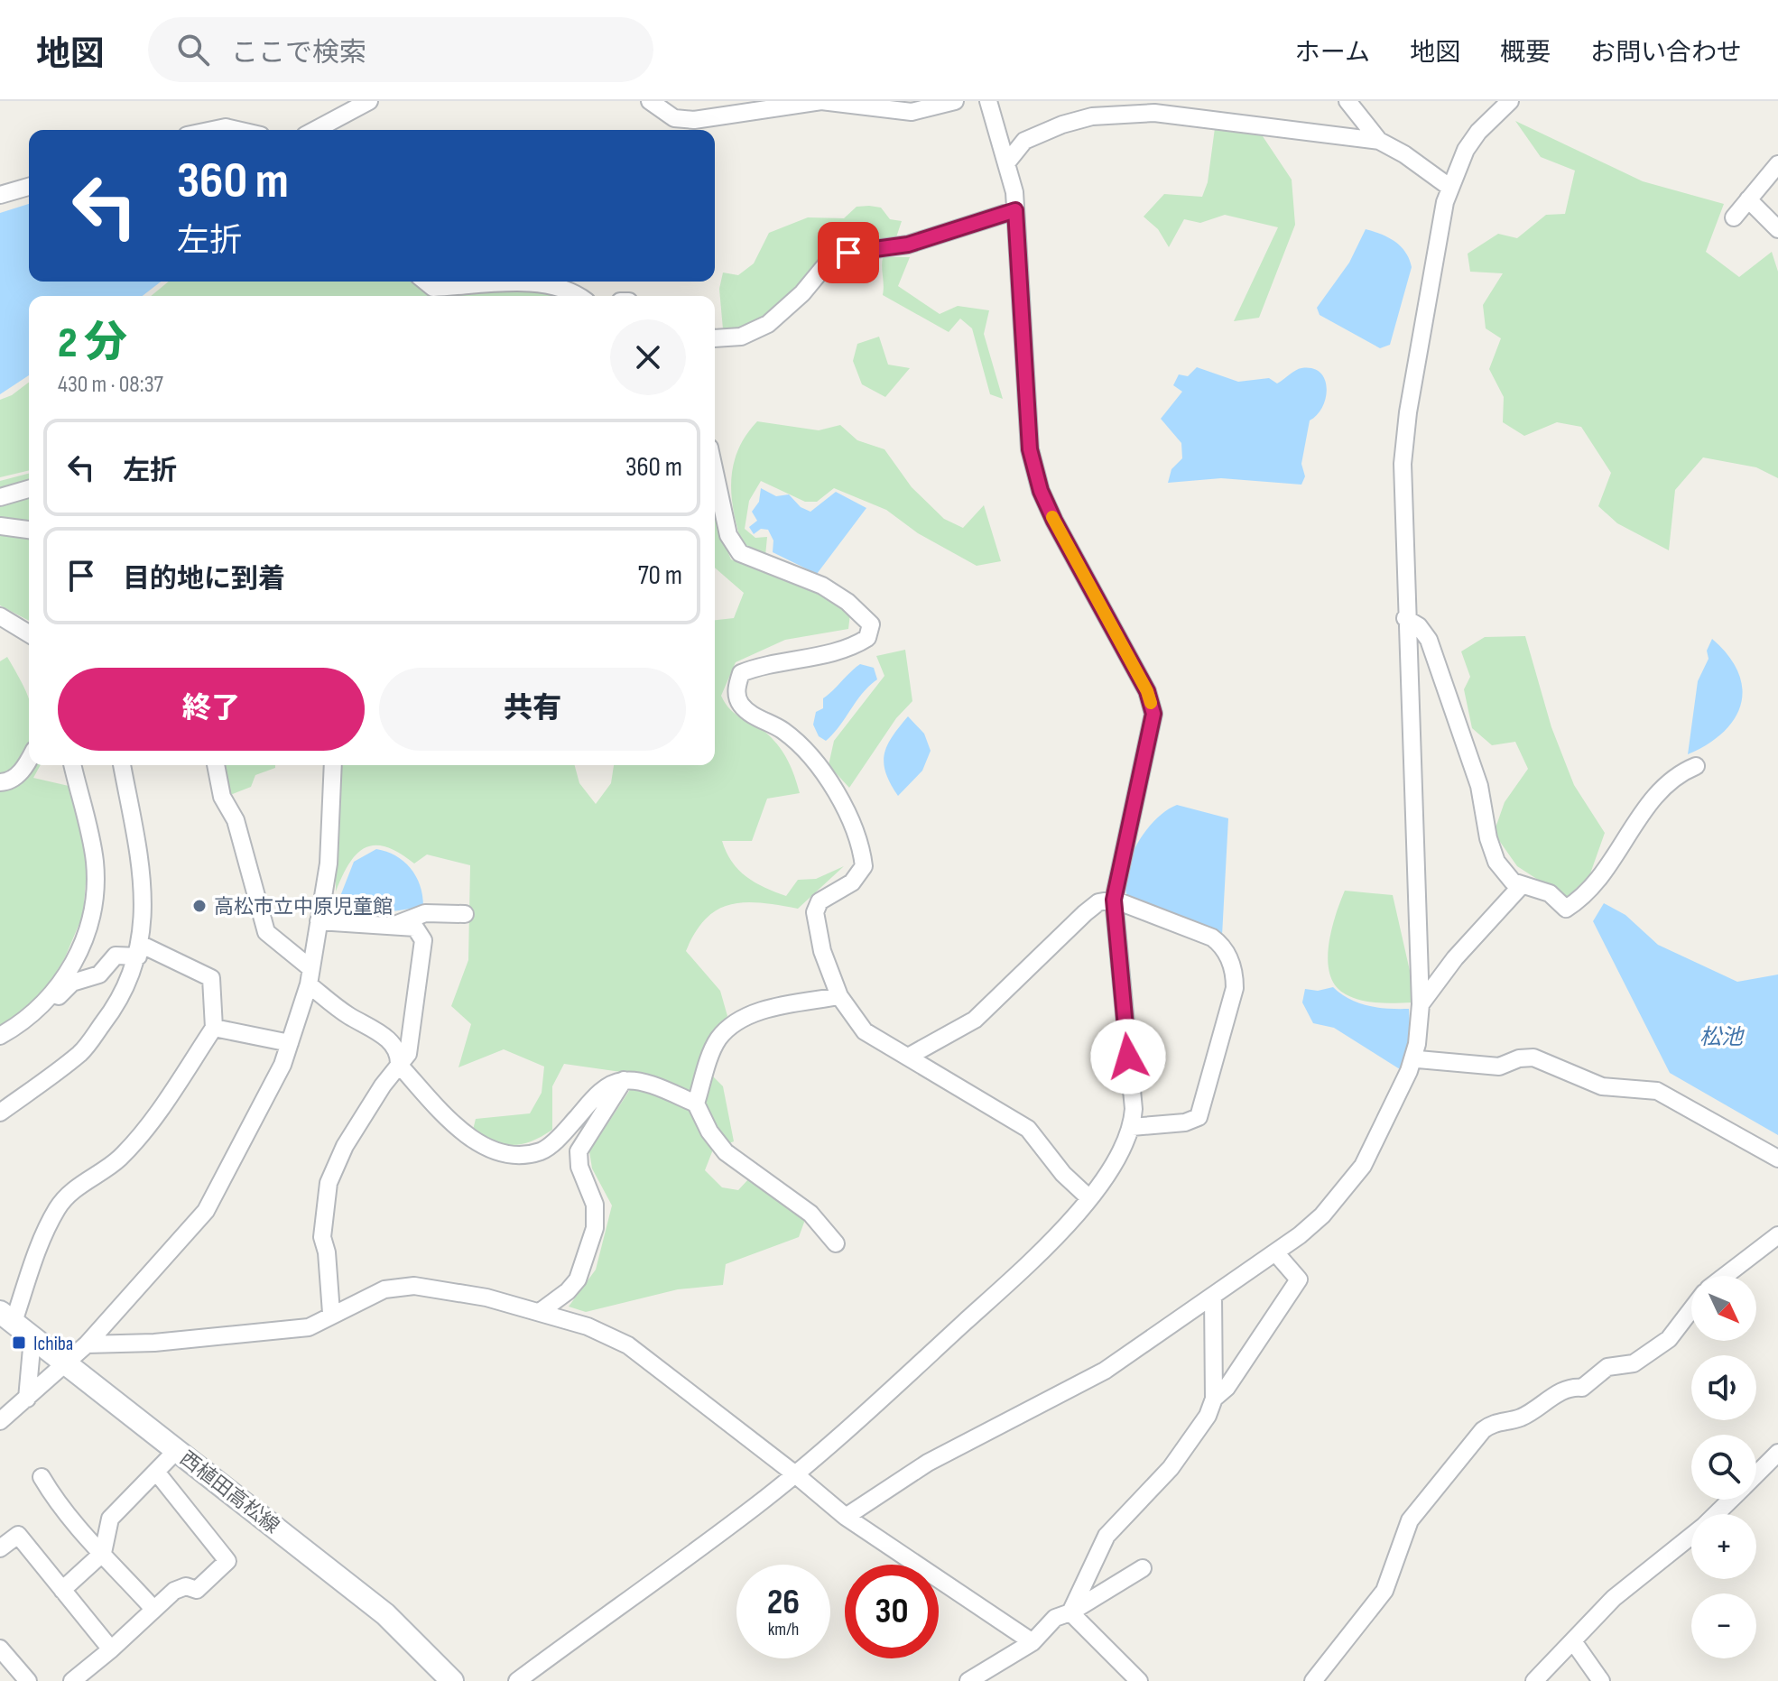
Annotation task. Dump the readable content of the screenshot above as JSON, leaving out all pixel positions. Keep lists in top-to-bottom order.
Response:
{
  "streets": {
    "main road": ["西植田高松線"]
  },
  "water": ["松池"],
  "places": {
    "other": ["高松市立中原児童館"],
    "transit": ["Ichiba"]
  },
  "north": "bottom right",
  "page": {
    "header": "地図",
    "search": "ここで検索",
    "nav": [
      "ホーム",
      "地図",
      "概要",
      "お問い合わせ"
    ],
    "turn": ["360 m", "左折"],
    "heading": ["2 分", "430 m · 08:37"],
    "list": [
      {
        "name": "左折",
        "value": "360 m"
      },
      {
        "name": "目的地に到着",
        "value": "70 m"
      }
    ],
    "buttons": ["終了", "共有"],
    "map_buttons": ["+", "−"],
    "speed": "26 km/h",
    "limit": "30"
  }
}
